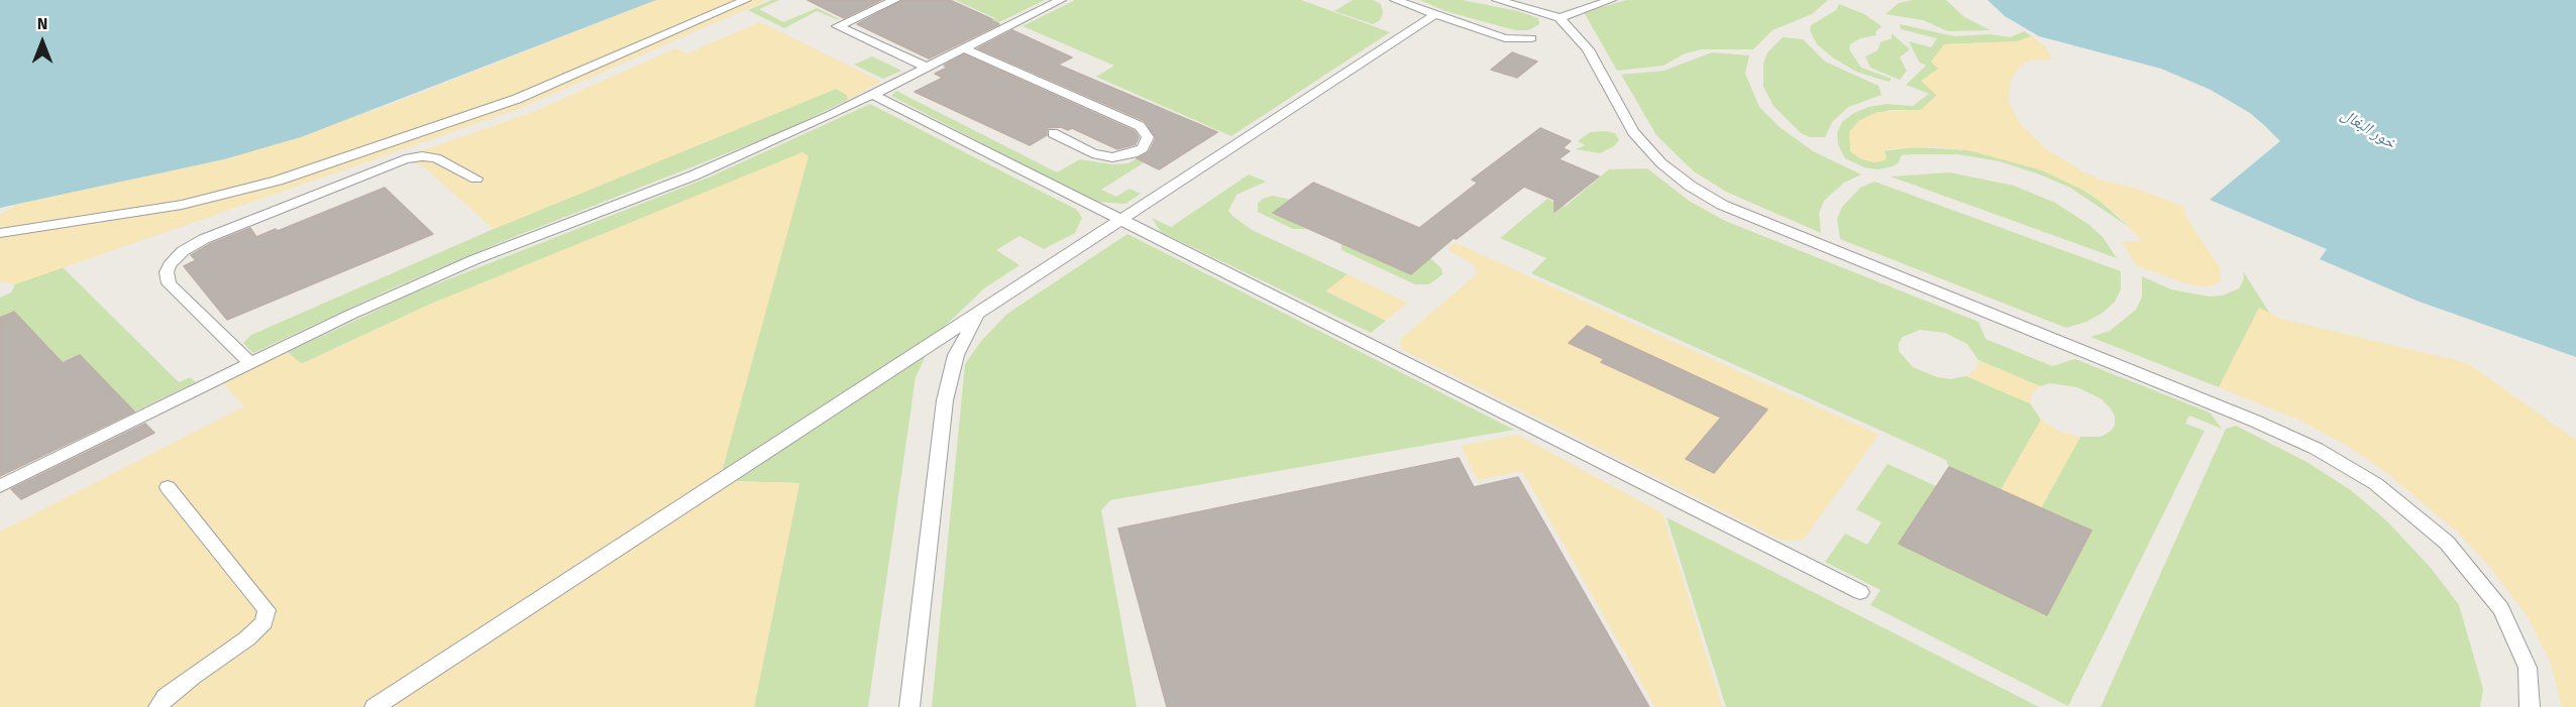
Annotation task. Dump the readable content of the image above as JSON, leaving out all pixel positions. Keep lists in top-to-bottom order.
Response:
{
  "water": ["خور البغال"],
  "north": "top"
}
